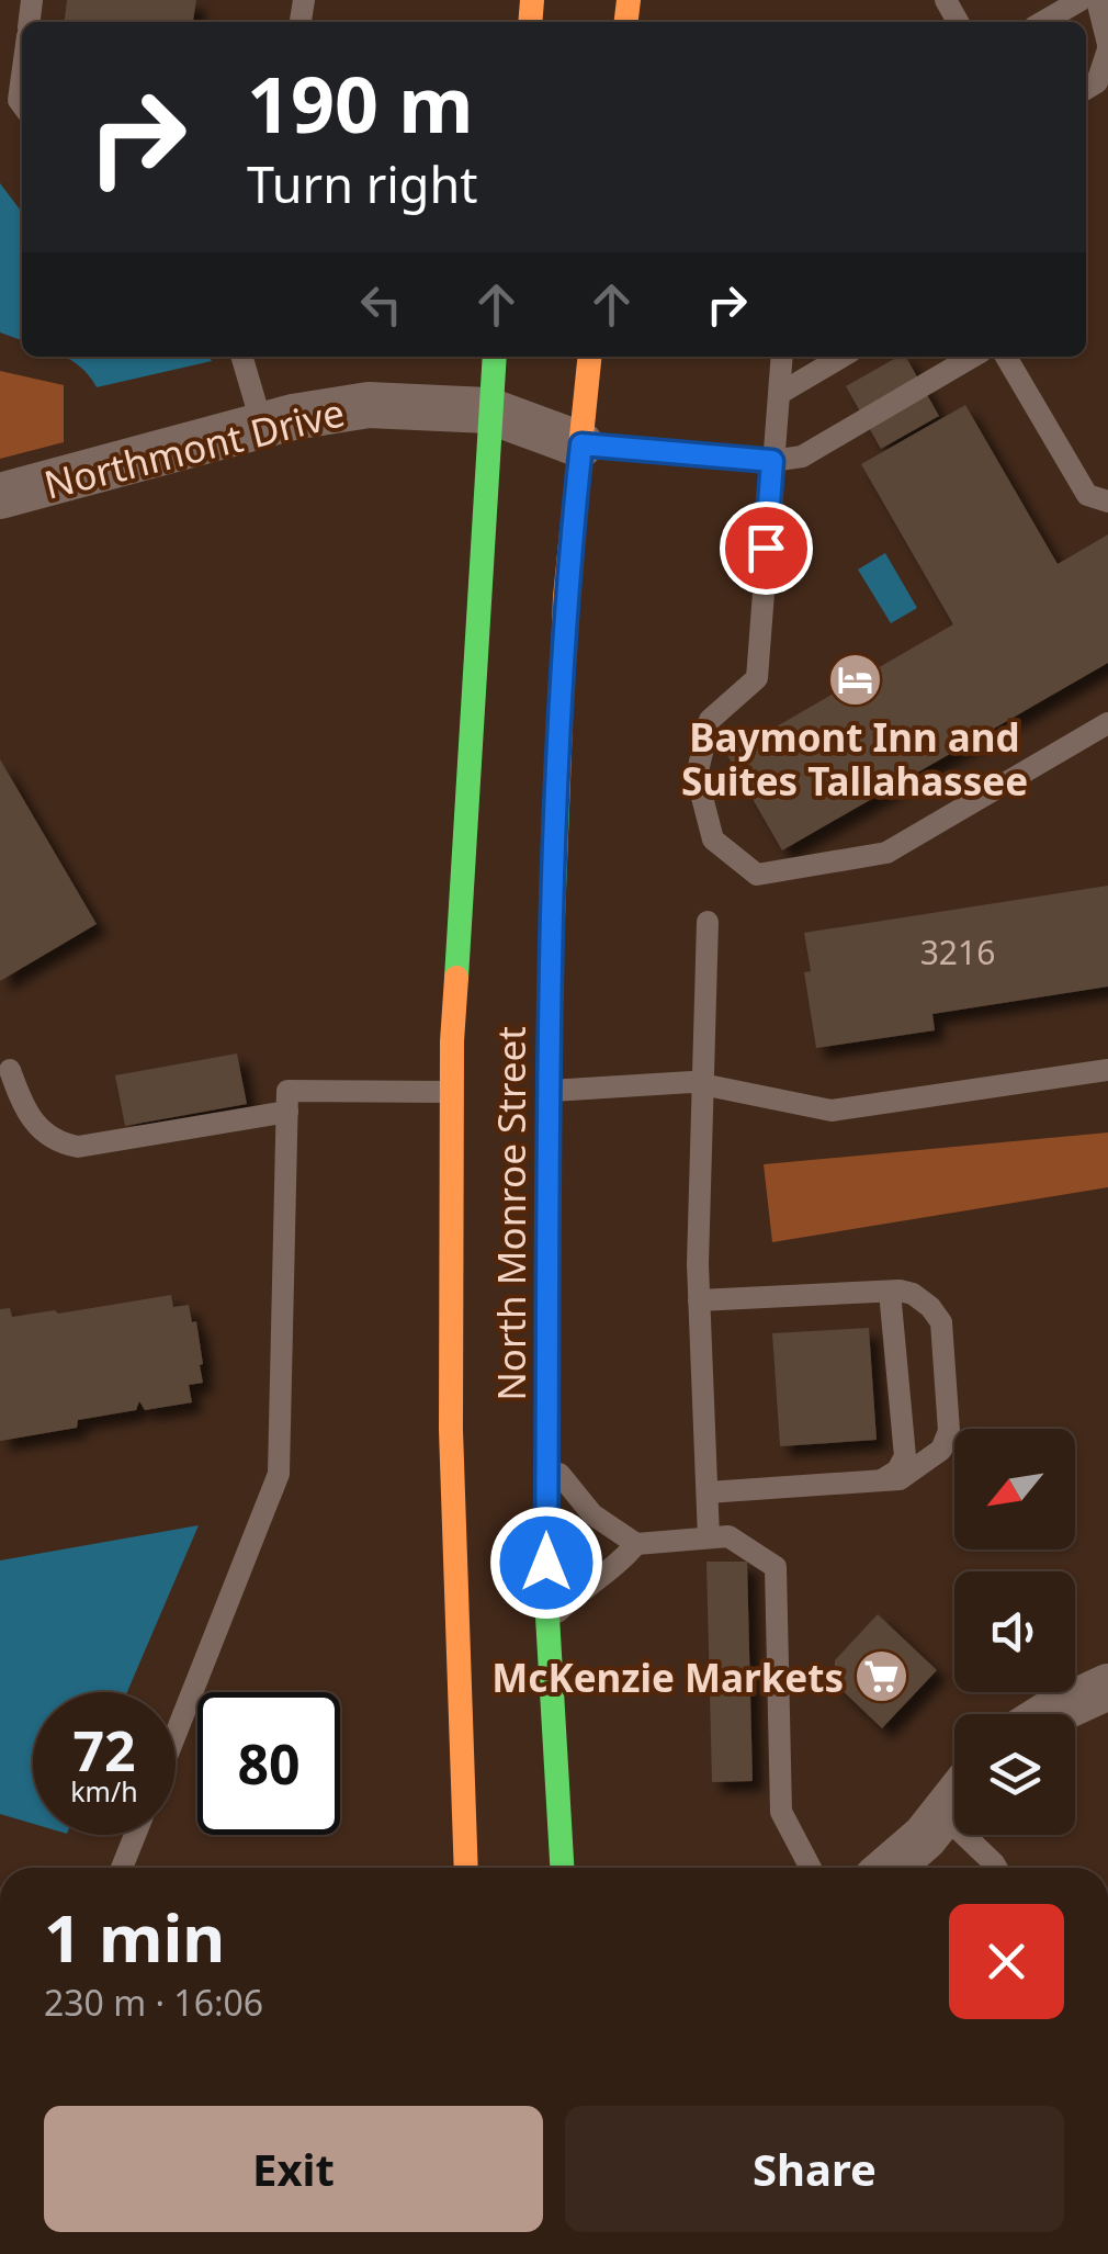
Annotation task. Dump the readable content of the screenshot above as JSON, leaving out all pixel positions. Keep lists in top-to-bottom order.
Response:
{
  "streets": {
    "highway": ["North Monroe Street"],
    "street": ["Northmont Drive"]
  },
  "crossings": [
    ["Northmont Drive", "North Monroe Street"]
  ],
  "places": {
    "hotel": ["Baymont Inn and Suites Tallahassee"],
    "supermarket": ["McKenzie Markets"]
  },
  "house_numbers": ["3216"],
  "north": "bottom left",
  "page": {
    "turn": ["190 m", "Turn right"],
    "speed": "72 km/h",
    "limit": "80",
    "heading": ["1 min", "230 m · 16:06"],
    "buttons": ["Exit", "Share"]
  }
}
